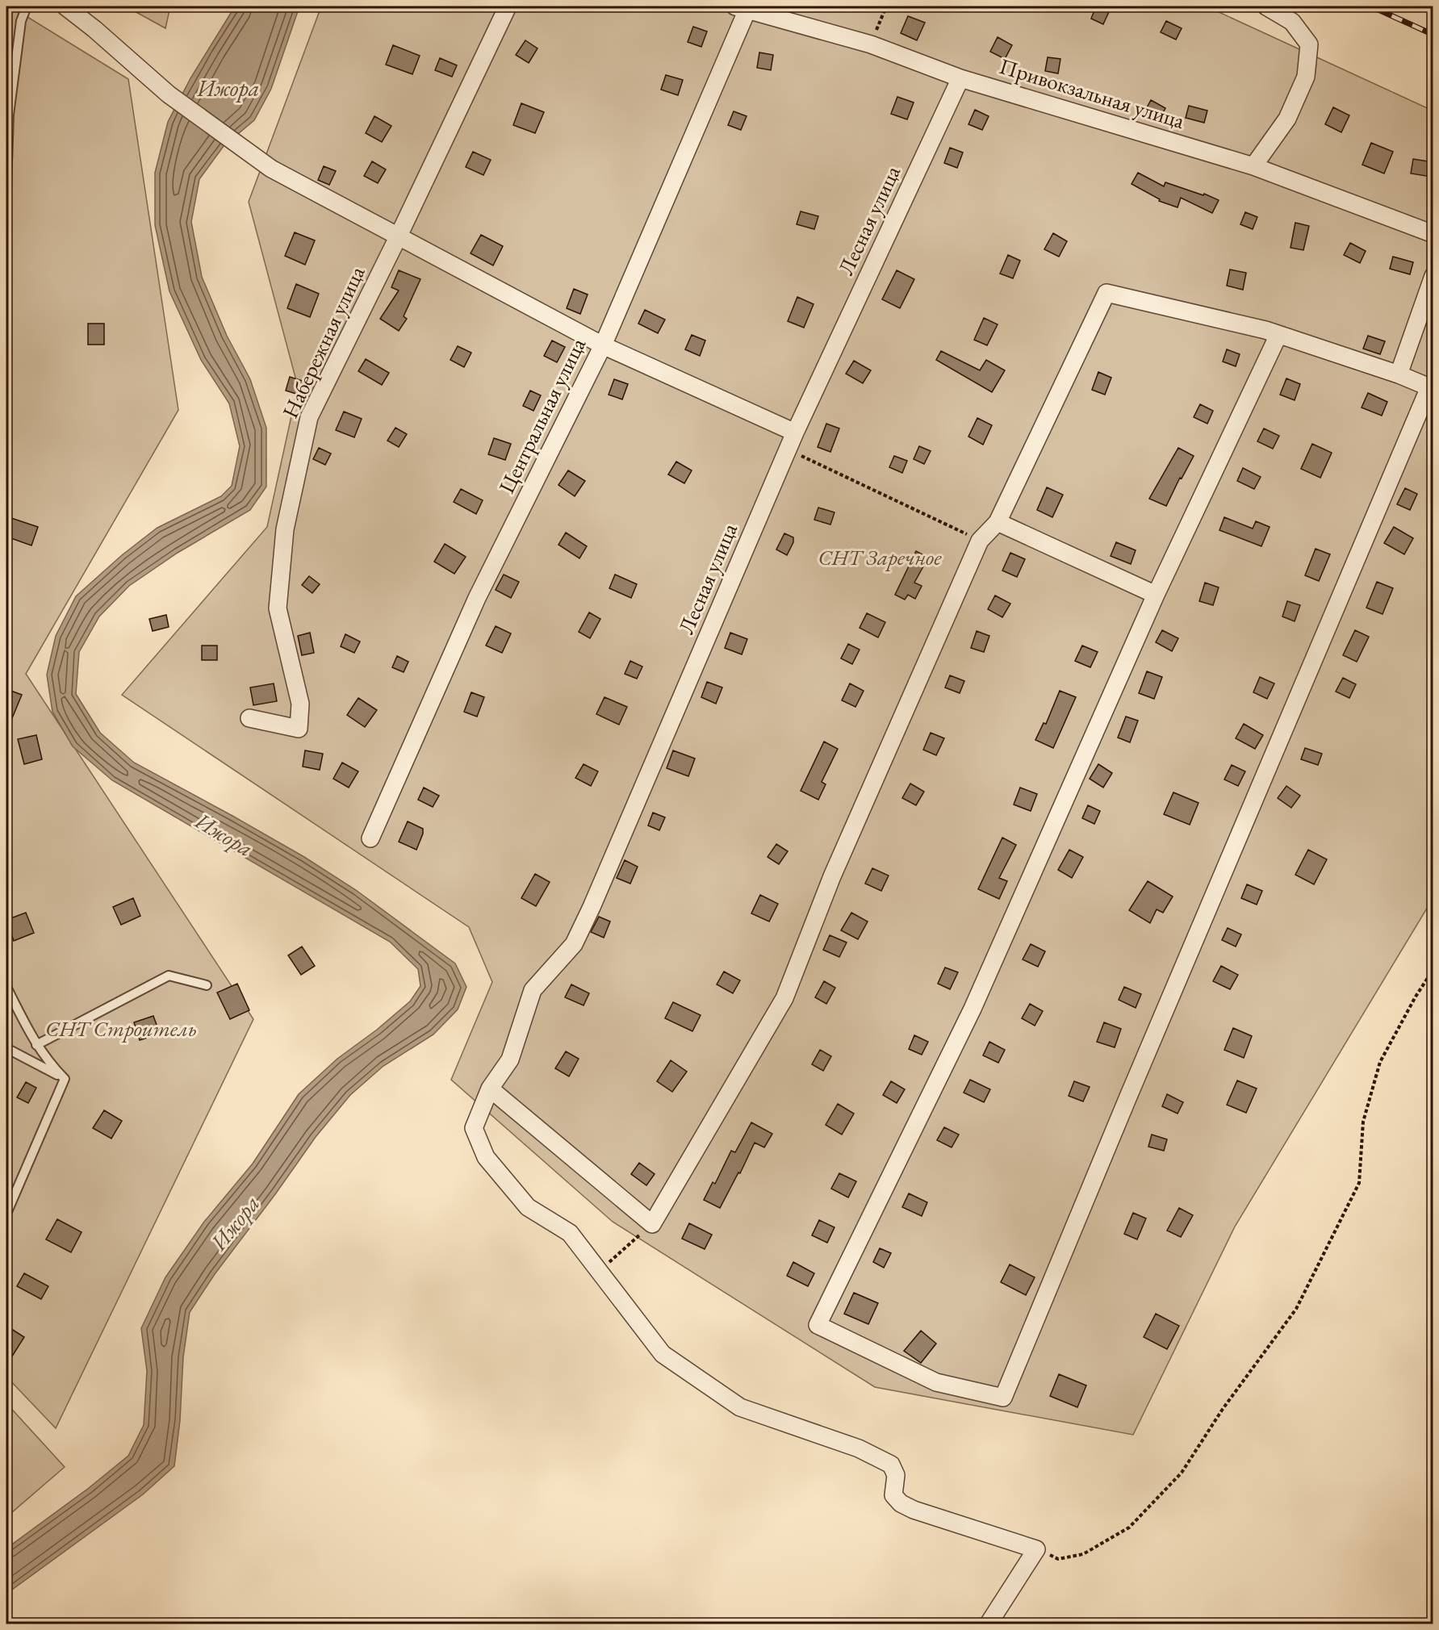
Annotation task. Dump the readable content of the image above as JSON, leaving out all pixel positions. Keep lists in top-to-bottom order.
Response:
{
  "streets": {
    "street": [
      "Привокзальная улица",
      "Лесная улица",
      "Набережная улица",
      "Центральная улица"
    ]
  },
  "crossings": [
    ["Привокзальная улица", "Лесная улица"],
    ["Привокзальная улица", "Центральная улица"]
  ],
  "water": ["Ижора"],
  "parks": ["СНТ Заречное", "СНТ Строитель"]
}
